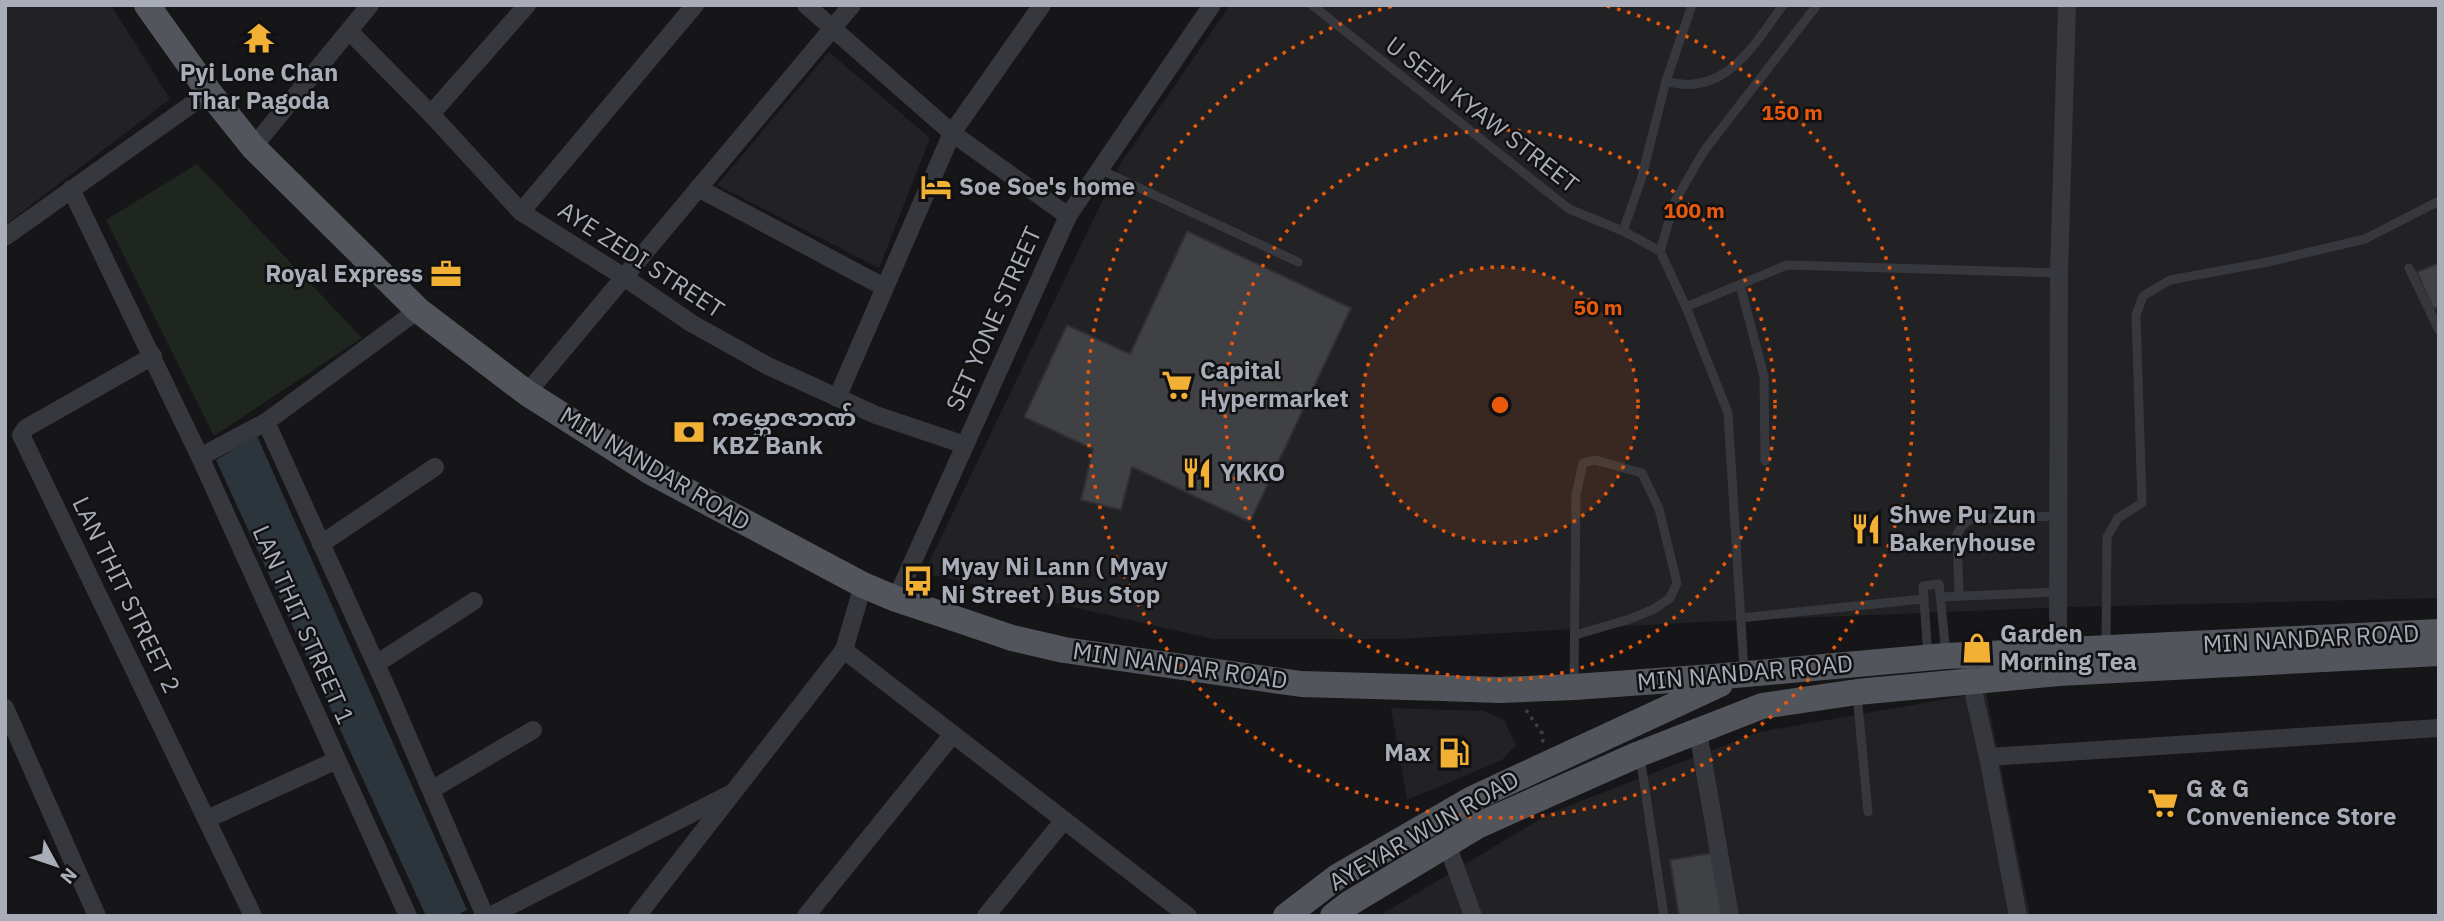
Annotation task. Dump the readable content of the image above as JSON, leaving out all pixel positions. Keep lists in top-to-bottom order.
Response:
{
  "streets": {
    "main road": ["MIN NANDAR ROAD", "AYEYAR WUN ROAD"],
    "street": [
      "AYE ZEDI STREET",
      "SET YONE STREET",
      "LAN THIT STREET 2",
      "LAN THIT STREET 1"
    ],
    "lane": ["U SEIN KYAW STREET"]
  },
  "crossings": [
    ["AYE ZEDI STREET", "SET YONE STREET"],
    ["SET YONE STREET", "MIN NANDAR ROAD"],
    ["MIN NANDAR ROAD", "AYEYAR WUN ROAD"],
    ["LAN THIT STREET 2", "LAN THIT STREET 1"]
  ],
  "places": {
    "temple": ["Pyi Lone Chan Thar Pagoda"],
    "hotel": ["Soe Soe's home"],
    "office": ["Royal Express"],
    "supermarket": ["Capital Hypermarket", "G & G Convenience Store"],
    "bank": ["ကမ္ဘောဇဘဏ် KBZ Bank"],
    "restaurant": ["YKKO", "Shwe Pu Zun Bakeryhouse"],
    "bus stop": ["Myay Ni Lann ( Myay Ni Street ) Bus Stop"],
    "shop": ["Garden Morning Tea"],
    "fuel station": ["Max"]
  },
  "north": "bottom right",
  "rings": ["150 m", "100 m", "50 m"]
}
